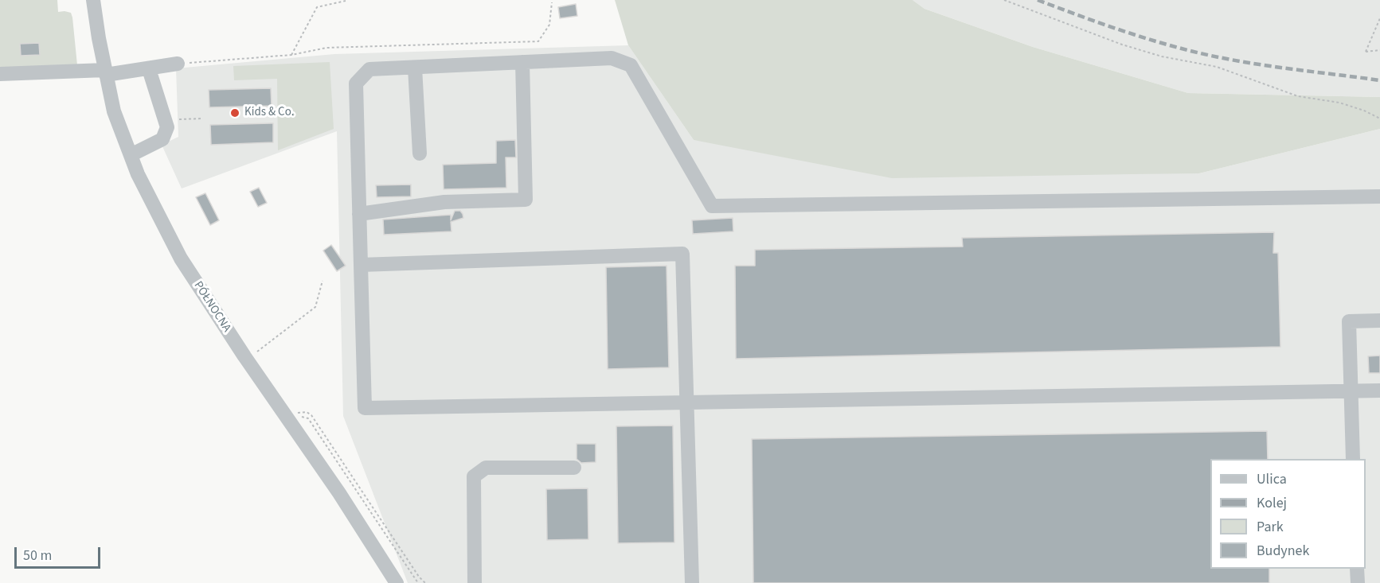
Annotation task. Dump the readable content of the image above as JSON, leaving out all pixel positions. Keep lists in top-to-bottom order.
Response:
{
  "streets": {
    "street": ["PÓŁNOCNA"]
  },
  "places": ["Kids & Co."],
  "legend": [
    "Ulica",
    "Kolej",
    "Park",
    "Budynek"
  ],
  "scale_bar": "50 m"
}
